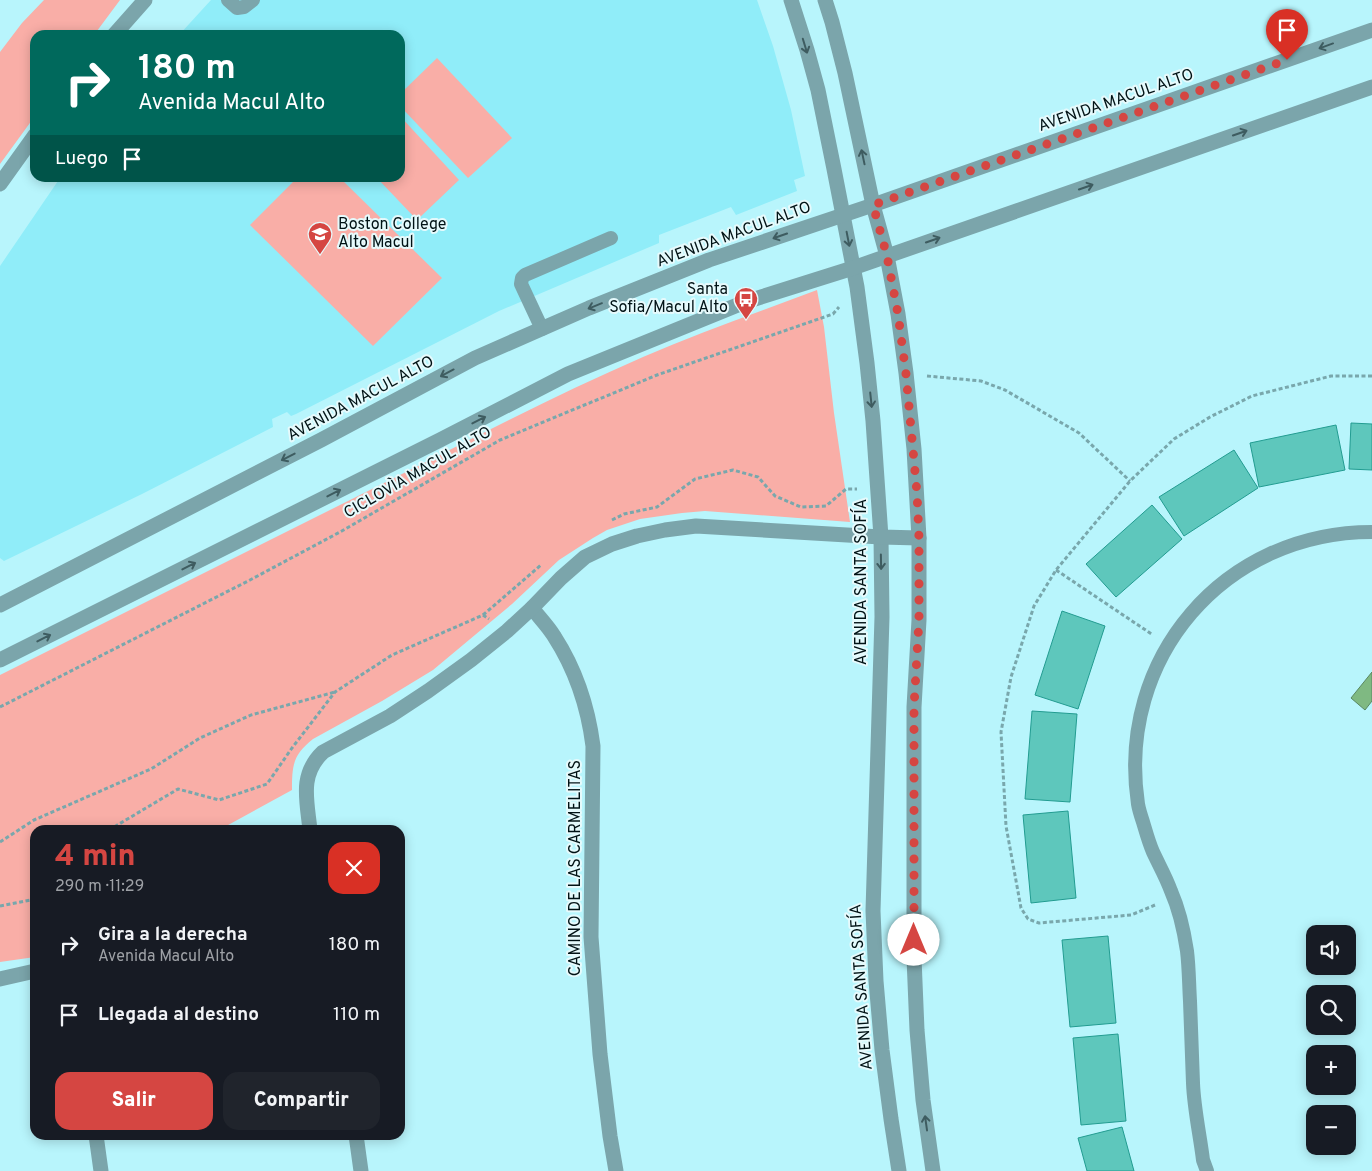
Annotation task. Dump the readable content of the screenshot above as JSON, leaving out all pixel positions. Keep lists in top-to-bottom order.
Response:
{
  "streets": {
    "street": ["AVENIDA MACUL ALTO", "AVENIDA SANTA SOFÍA", "CAMINO DE LAS CARMELITAS"],
    "path": ["CICLOVÌA MACUL ALTO"]
  },
  "crossings": [
    ["AVENIDA MACUL ALTO", "AVENIDA SANTA SOFÍA"],
    ["CICLOVÌA MACUL ALTO", "AVENIDA SANTA SOFÍA"]
  ],
  "places": {
    "school or university": ["Boston College Alto Macul"],
    "bus stop": ["Santa Sofia/Macul Alto"]
  },
  "page": {
    "turn": ["180 m", "Avenida Macul Alto"],
    "then": "Luego",
    "heading": ["4 min", "290 m · 11:29"],
    "list": [
      {
        "name": "Gira a la derecha",
        "note": "Avenida Macul Alto",
        "value": "180 m"
      },
      {
        "name": "Llegada al destino",
        "value": "110 m"
      }
    ],
    "map_buttons": ["+", "−"],
    "buttons": ["Salir", "Compartir"]
  }
}
